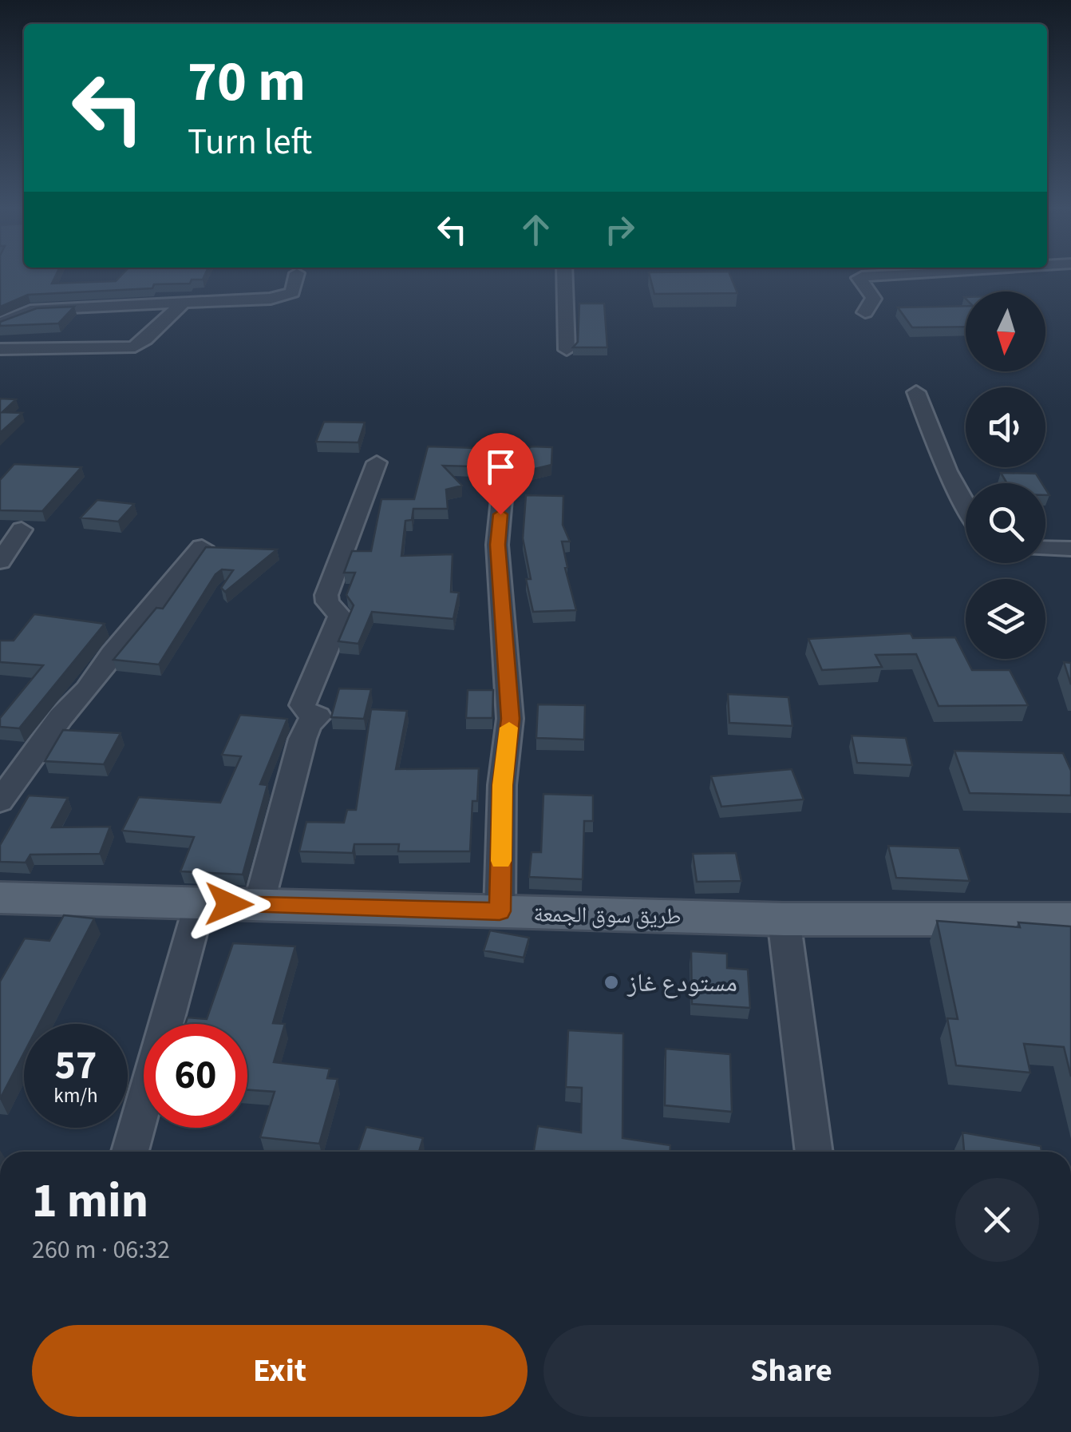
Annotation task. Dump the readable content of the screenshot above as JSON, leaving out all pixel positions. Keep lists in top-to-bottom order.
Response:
{
  "streets": {
    "main road": ["طريق سوق الجمعة"]
  },
  "places": ["مستودع غاز"],
  "north": "bottom",
  "page": {
    "turn": ["70 m", "Turn left"],
    "speed": "57 km/h",
    "limit": "60",
    "heading": ["1 min", "260 m · 06:32"],
    "buttons": ["Exit", "Share"]
  }
}
